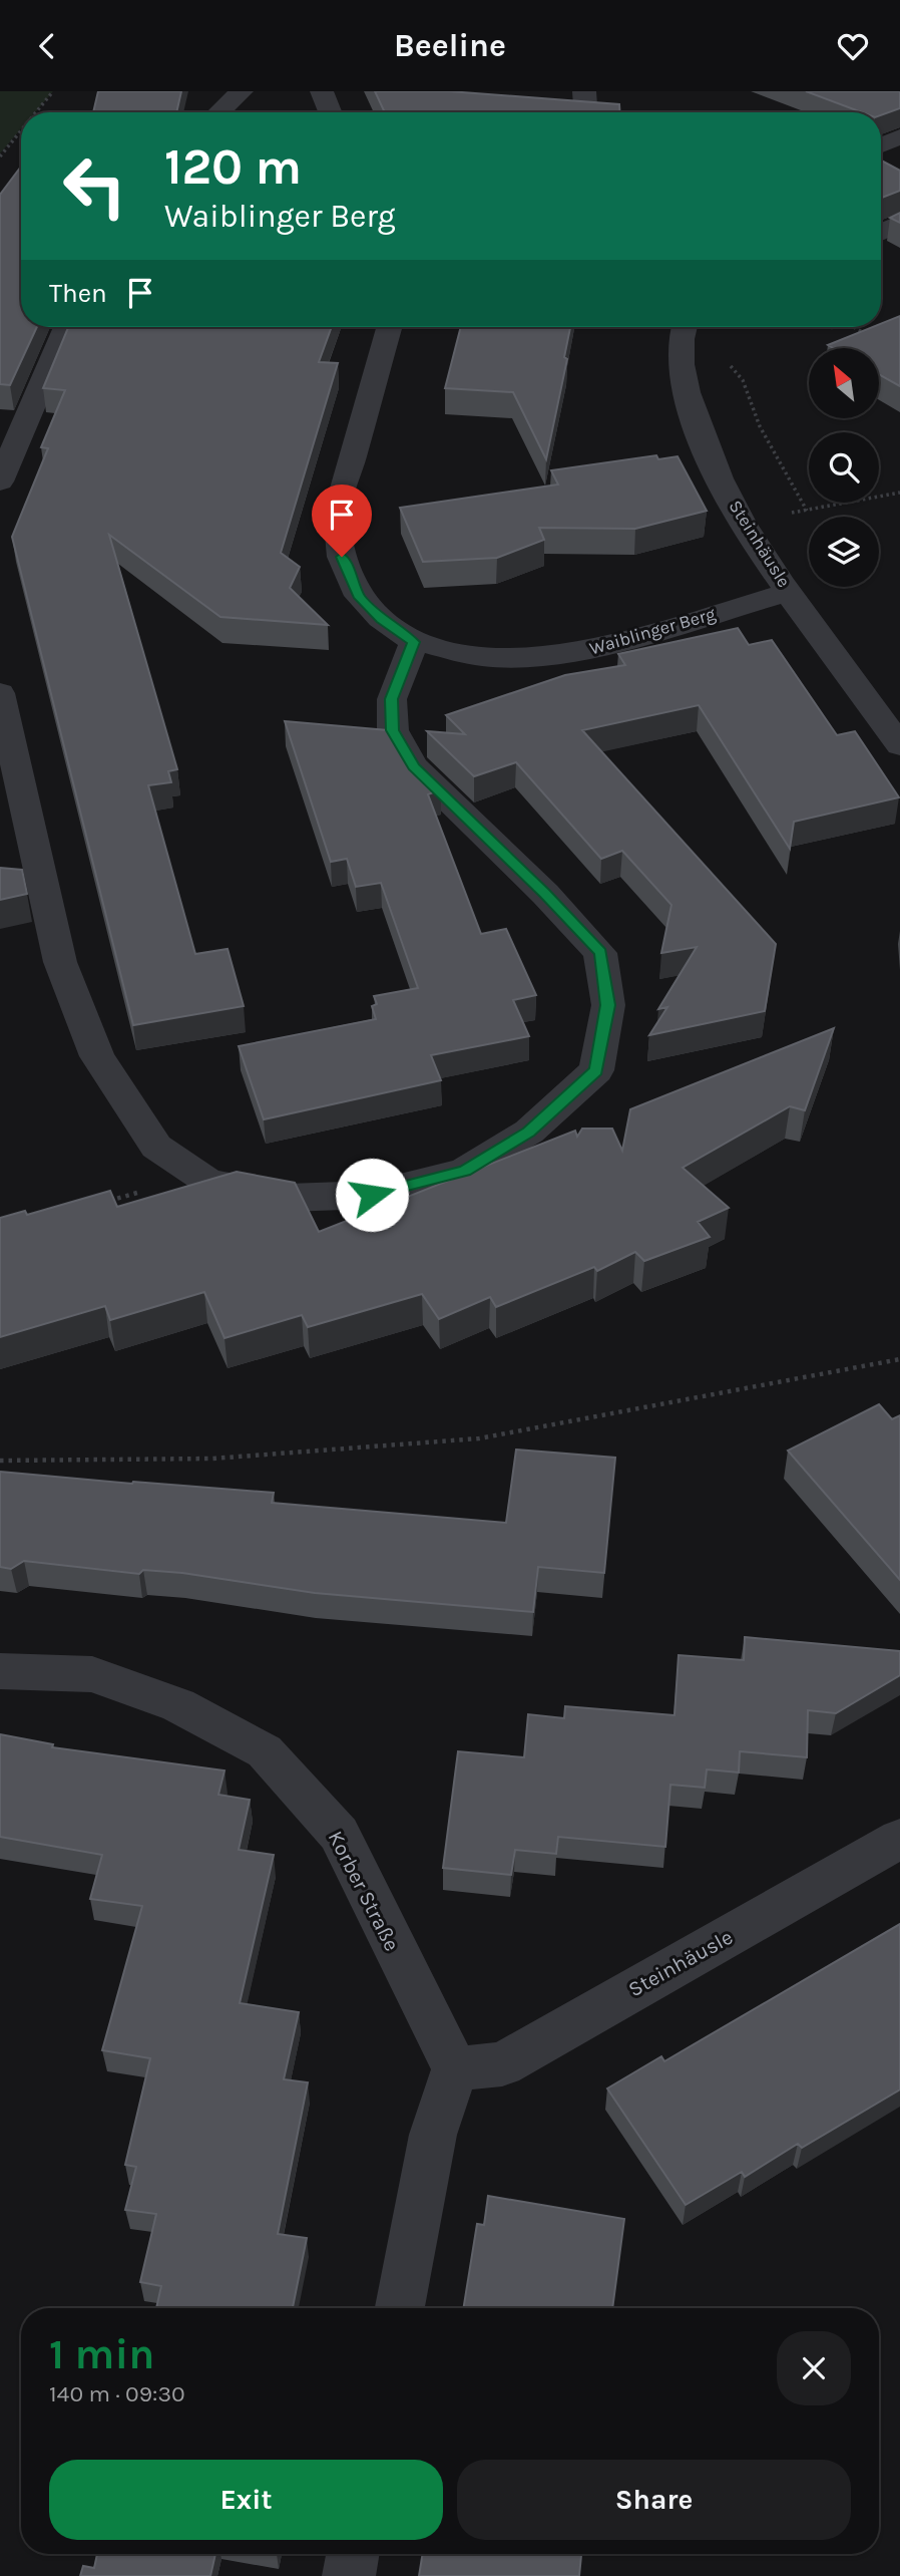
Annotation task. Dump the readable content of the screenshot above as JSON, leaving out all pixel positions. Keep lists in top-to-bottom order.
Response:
{
  "streets": {
    "street": ["Steinhäusle", "Waiblinger Berg", "Korber Straße"]
  },
  "crossings": [
    ["Steinhäusle", "Waiblinger Berg"],
    ["Steinhäusle", "Korber Straße"]
  ],
  "north": "top left",
  "page": {
    "header": "Beeline",
    "turn": ["120 m", "Waiblinger Berg"],
    "then": "Then",
    "heading": ["1 min", "140 m · 09:30"],
    "buttons": ["Exit", "Share"]
  }
}
